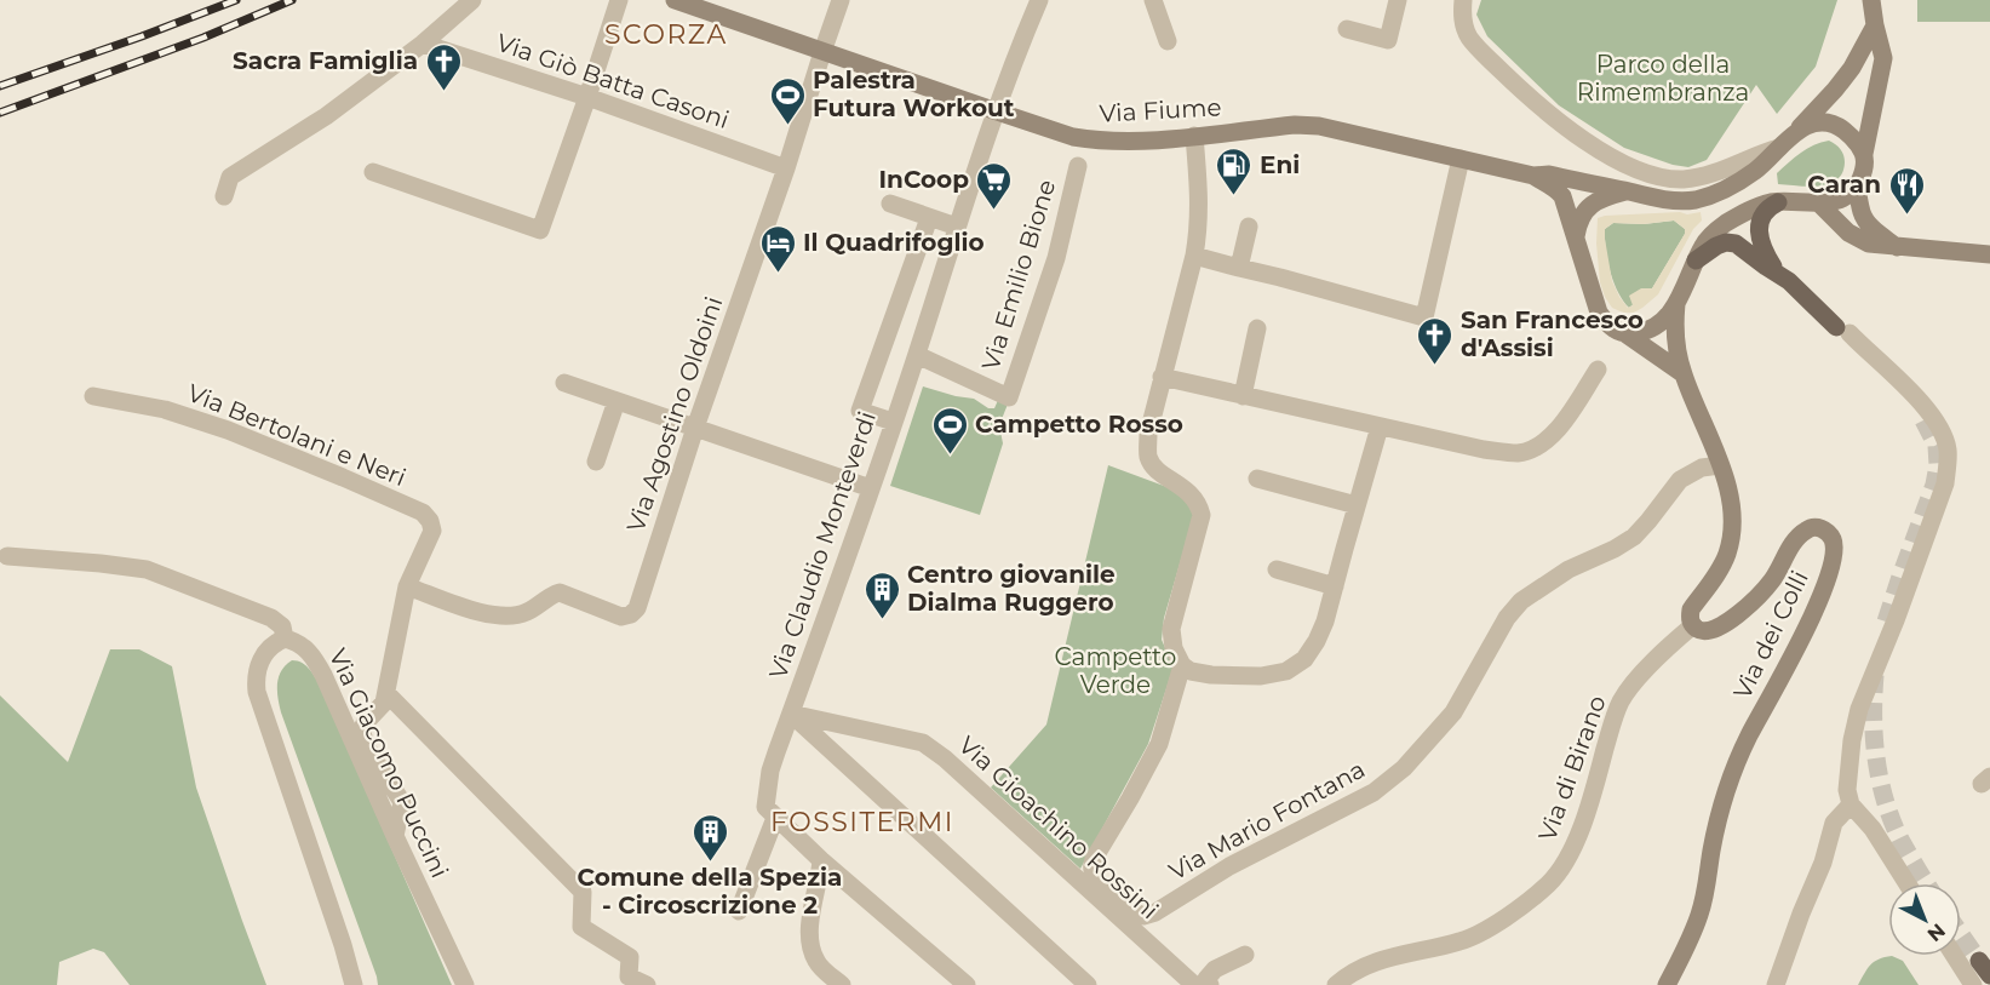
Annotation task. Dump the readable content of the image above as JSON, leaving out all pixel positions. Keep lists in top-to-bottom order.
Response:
{
  "streets": {
    "main road": ["Via Fiume", "Via dei Colli"],
    "street": [
      "Via Giò Batta Casoni",
      "Via Emilio Bione",
      "Via Agostino Oldoini",
      "Via Bertolani e Neri",
      "Via Claudio Monteverdi",
      "Via Giacomo Puccini",
      "Via di Birano",
      "Via Mario Fontana",
      "Via Gioachino Rossini"
    ]
  },
  "crossings": [
    ["Via Giò Batta Casoni", "Via Agostino Oldoini"],
    ["Via Fiume", "Via Agostino Oldoini"],
    ["Via Fiume", "Via Claudio Monteverdi"],
    ["Via Emilio Bione", "Via Claudio Monteverdi"],
    ["Via Agostino Oldoini", "Via Bertolani e Neri"],
    ["Via Claudio Monteverdi", "Via Gioachino Rossini"],
    ["Via dei Colli", "Via di Birano"]
  ],
  "districts": ["SCORZA", "FOSSITERMI"],
  "parks": ["Parco della Rimembranza", "Campetto Verde"],
  "places": {
    "church": ["Sacra Famiglia", "San Francesco d'Assisi"],
    "sports": ["Palestra Futura Workout", "Campetto Rosso"],
    "fuel station": ["Eni"],
    "supermarket": ["InCoop"],
    "restaurant": ["Caran"],
    "hotel": ["Il Quadrifoglio"],
    "building": ["Centro giovanile Dialma Ruggero", "Comune della Spezia - Circoscrizione 2"]
  },
  "north": "bottom right"
}
